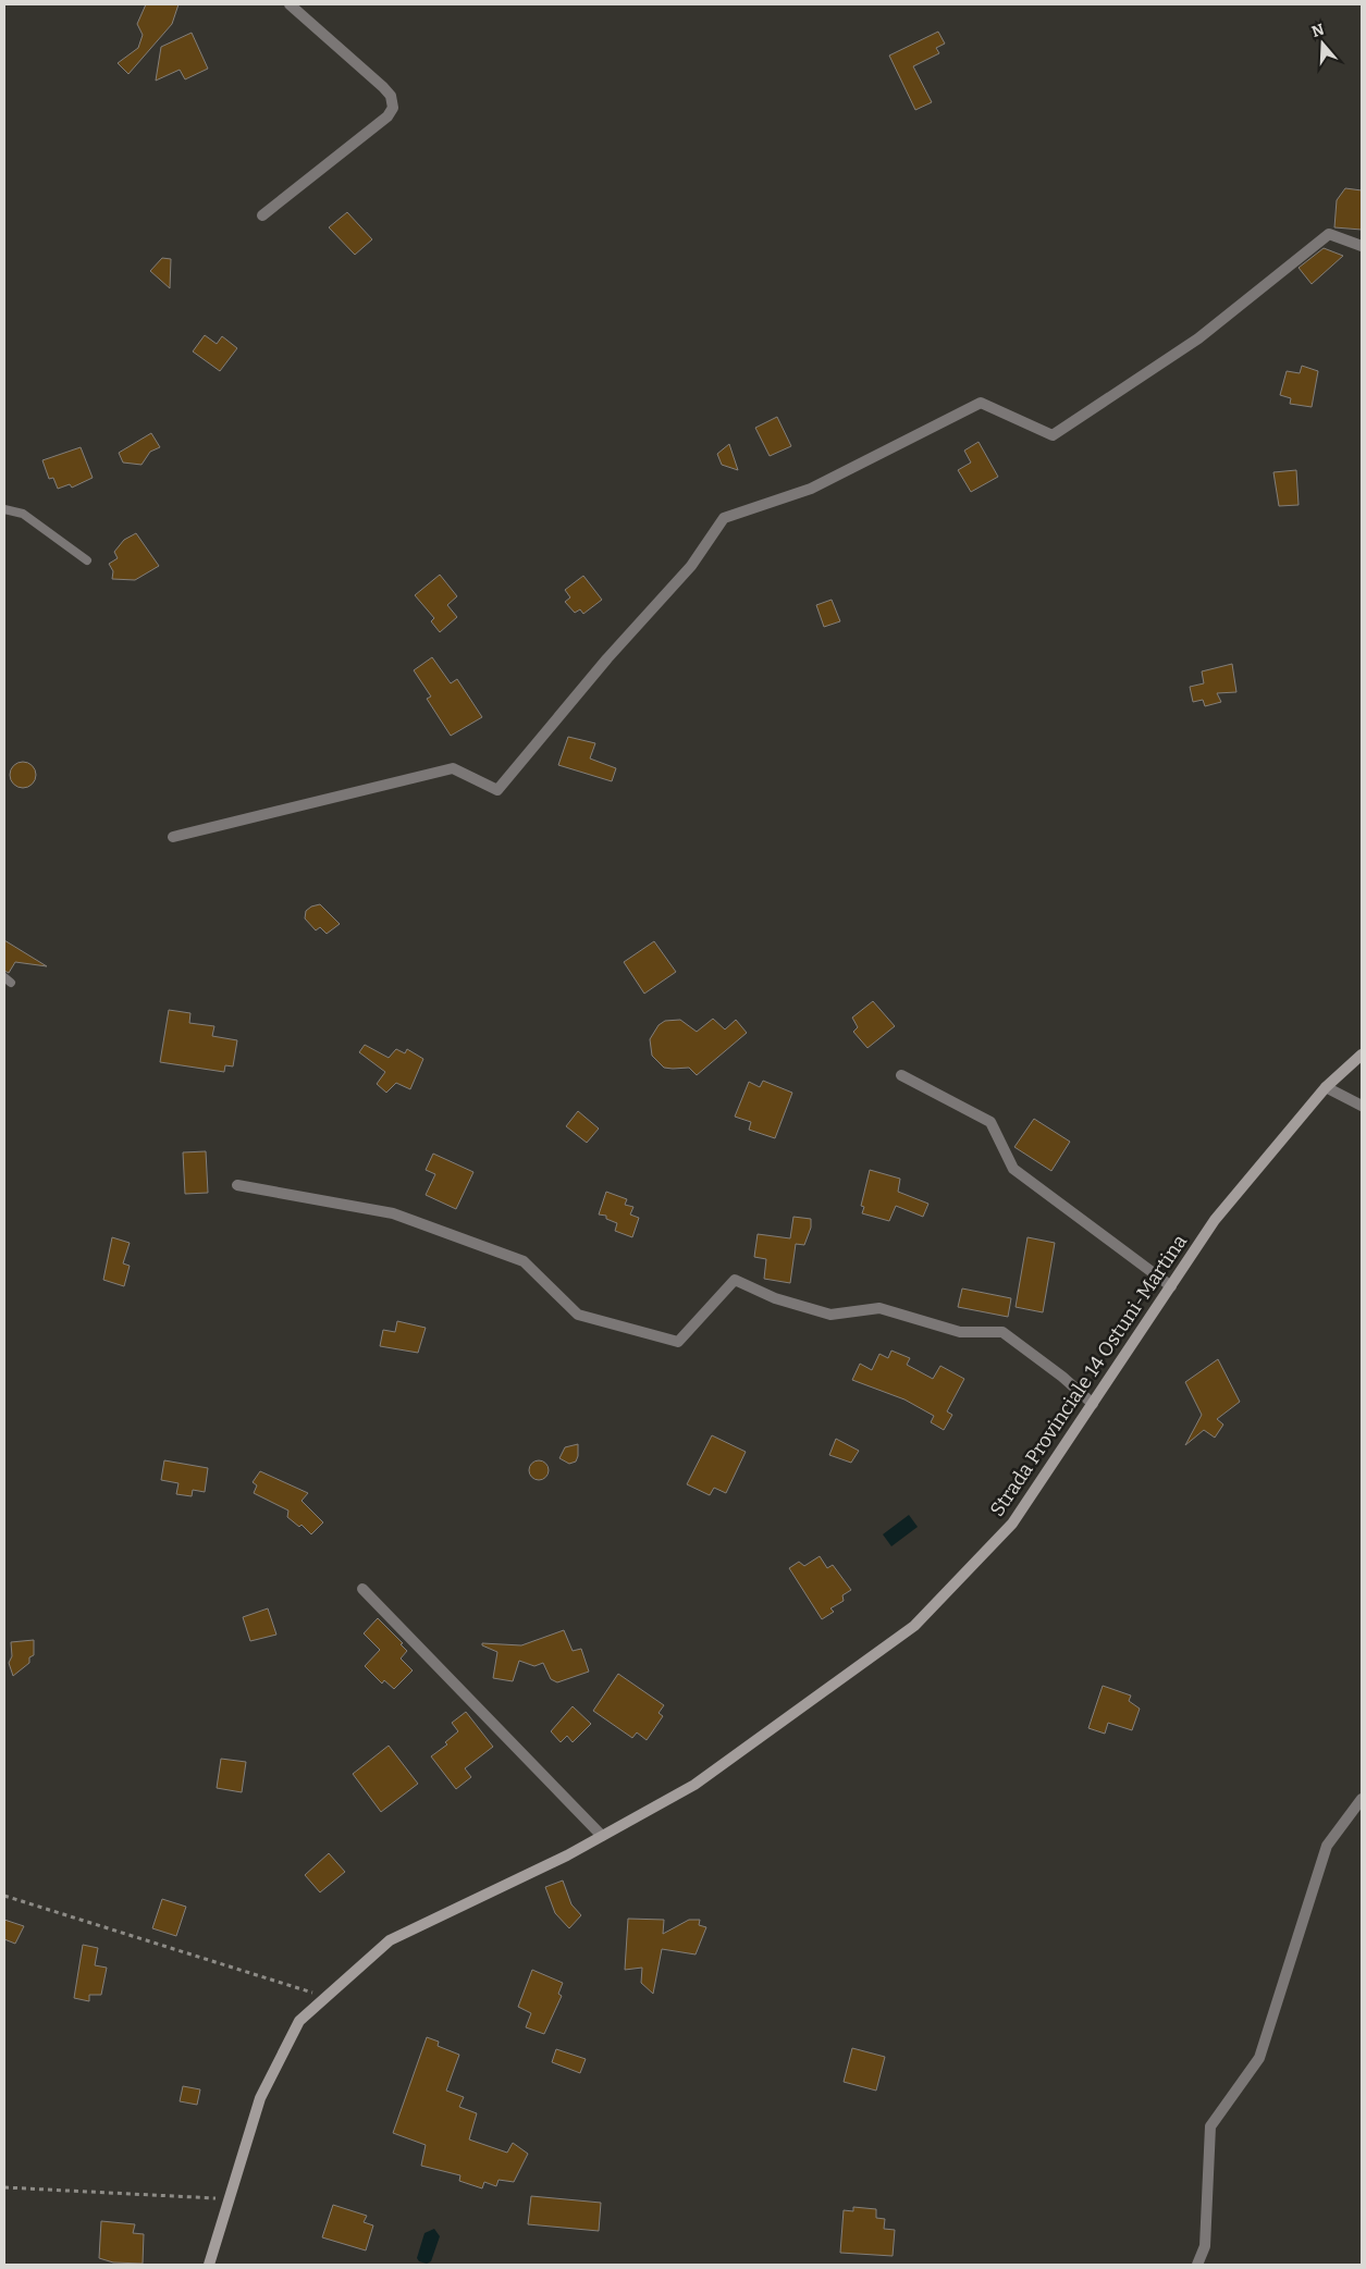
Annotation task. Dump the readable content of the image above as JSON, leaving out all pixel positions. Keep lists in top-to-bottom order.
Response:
{
  "streets": {
    "main road": ["Strada Provinciale 14 Ostuni-Martina"]
  },
  "north": "top"
}
